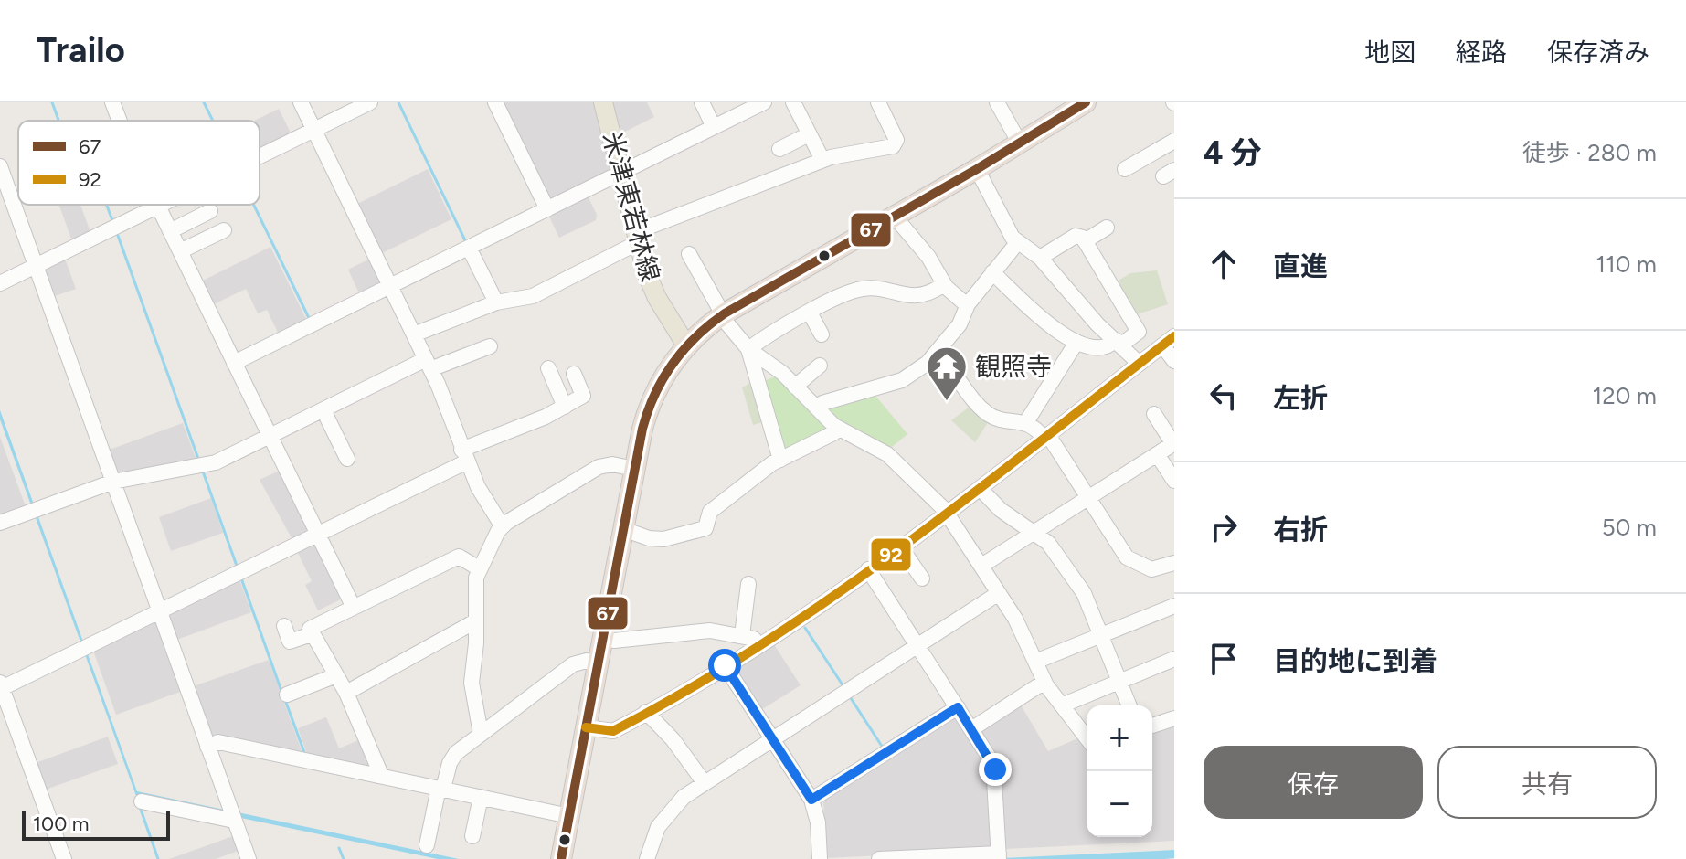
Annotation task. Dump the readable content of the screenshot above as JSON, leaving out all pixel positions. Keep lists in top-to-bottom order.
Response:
{
  "streets": {
    "main road": ["米津東若林線"]
  },
  "places": {
    "temple": ["観照寺"]
  },
  "lines": ["transit line 67", "transit line 92"],
  "legend": ["67", "92"],
  "scale_bar": "100 m",
  "page": {
    "header": "Trailo",
    "nav": ["地図", "経路", "保存済み"],
    "heading": ["4 分", "徒歩 · 280 m"],
    "list": [
      ["直進", "110 m"],
      ["左折", "120 m"],
      ["右折", "50 m"],
      "目的地に到着"
    ],
    "map_buttons": ["+", "−"],
    "buttons": ["保存", "共有"],
    "scale": "100 m"
  }
}
